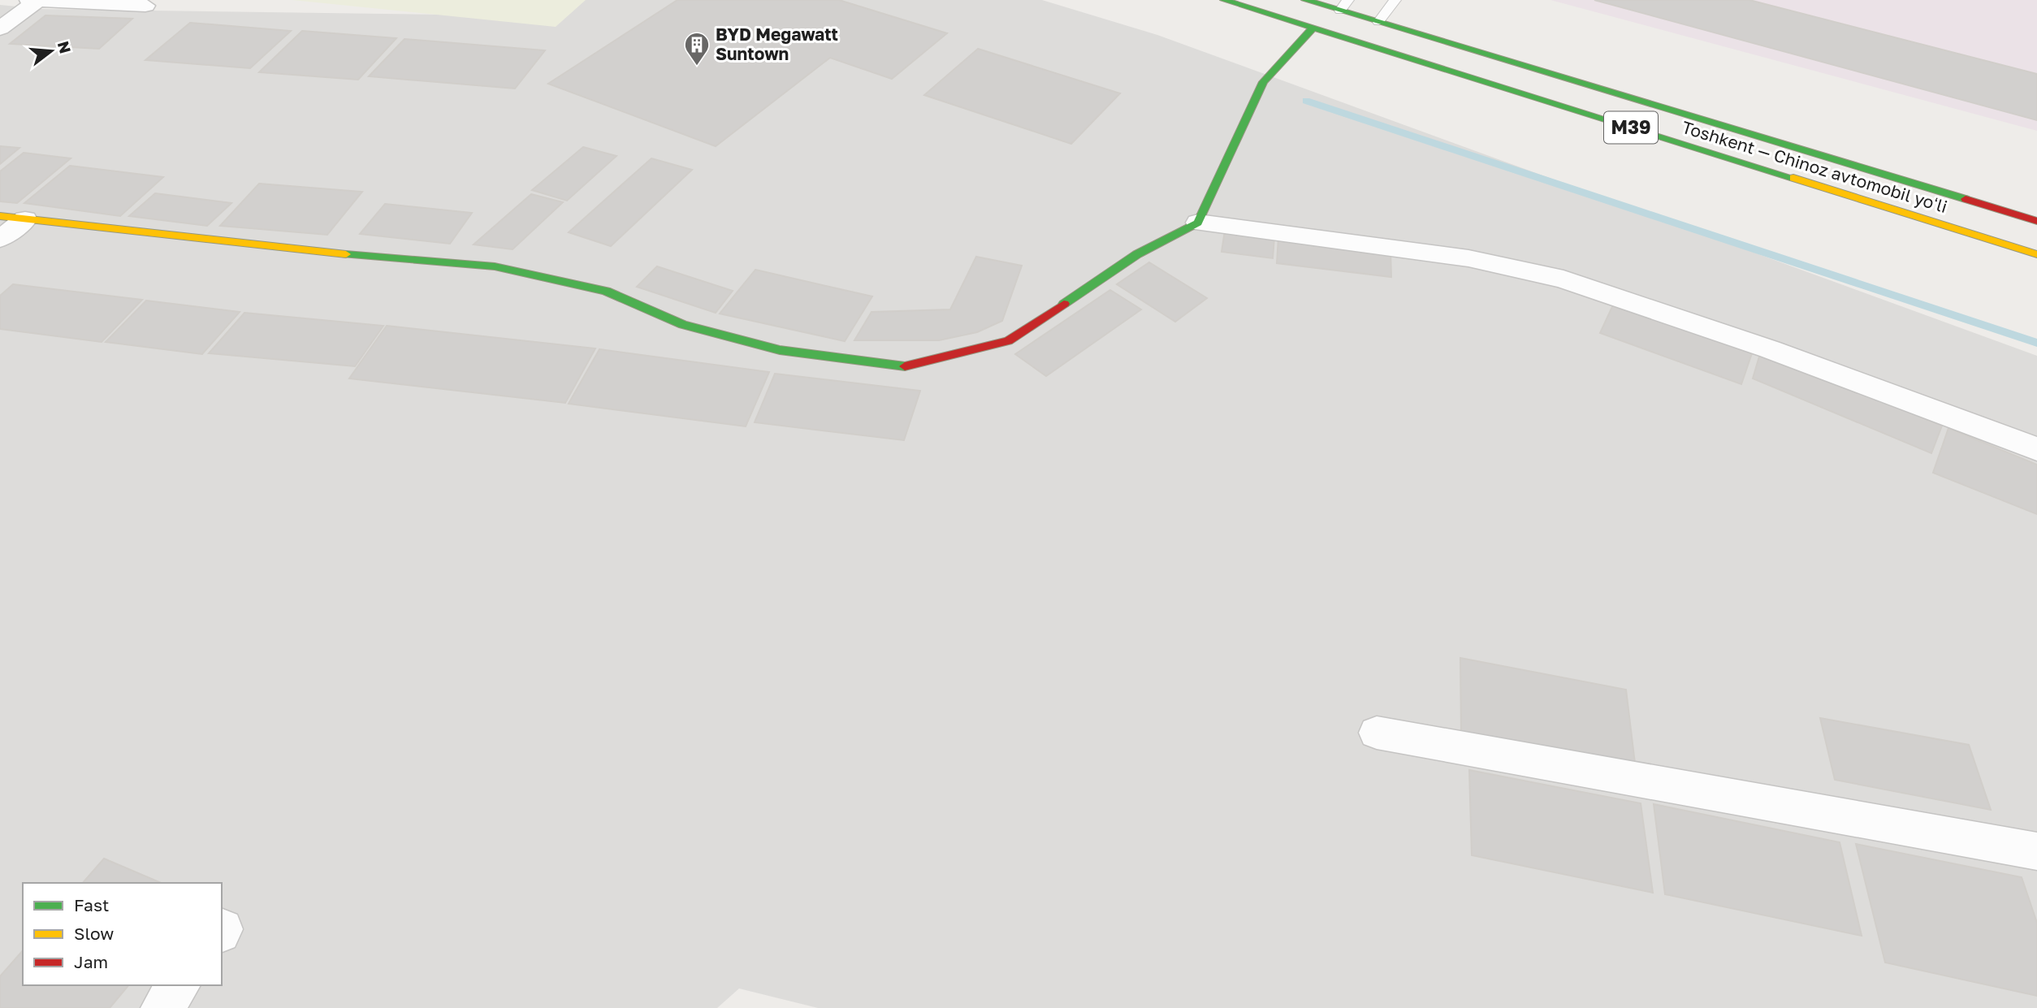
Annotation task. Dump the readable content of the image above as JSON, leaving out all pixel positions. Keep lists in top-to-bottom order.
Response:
{
  "streets": {
    "main road": ["M39", "Toshkent — Chinoz avtomobil yoʻli"]
  },
  "places": {
    "building": ["BYD Megawatt Suntown"]
  },
  "legend": ["Fast", "Slow", "Jam"],
  "north": "right"
}
